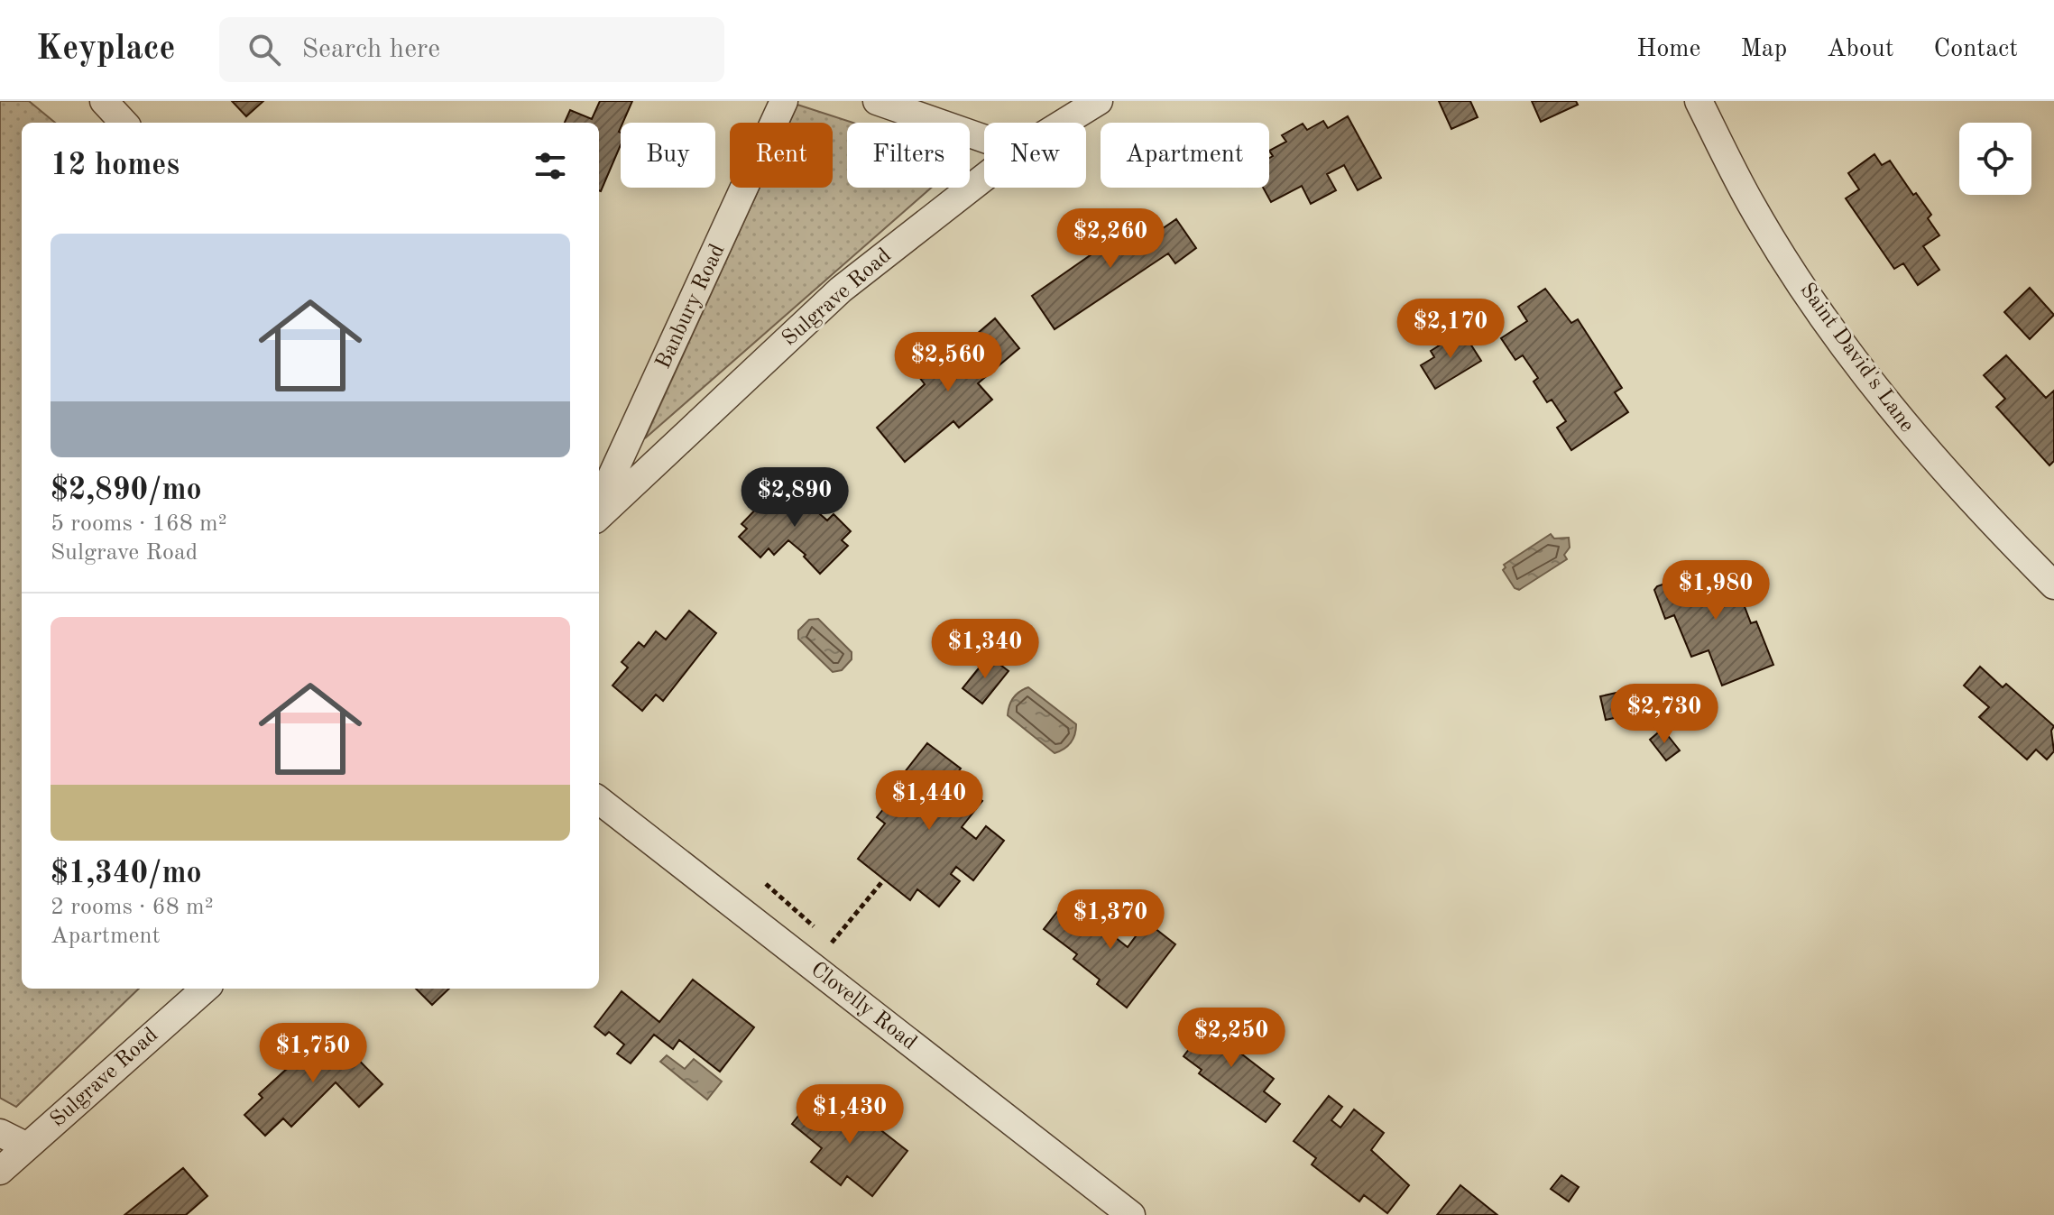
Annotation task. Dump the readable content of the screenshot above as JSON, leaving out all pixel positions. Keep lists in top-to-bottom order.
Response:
{
  "streets": {
    "street": [
      "Sulgrave Road",
      "Banbury Road",
      "Saint David's Lane",
      "Clovelly Road"
    ]
  },
  "page": {
    "header": "Keyplace",
    "search": "Search here",
    "nav": [
      "Home",
      "Map",
      "About",
      "Contact"
    ],
    "chip": [
      "Buy",
      "Rent",
      "Filters",
      "New",
      "Apartment"
    ],
    "heading": "12 homes",
    "price": [
      "$2,260",
      "$2,170",
      "$2,560",
      "$2,890",
      "$1,980",
      "$1,340",
      "$2,730",
      "$1,440",
      "$1,370",
      "$2,250",
      "$1,750",
      "$1,430"
    ],
    "list": [
      {
        "name": "$2,890/mo",
        "note": "5 rooms · 168 m² · Sulgrave Road"
      },
      {
        "name": "$1,340/mo",
        "note": "2 rooms · 68 m² · Apartment"
      }
    ]
  }
}
